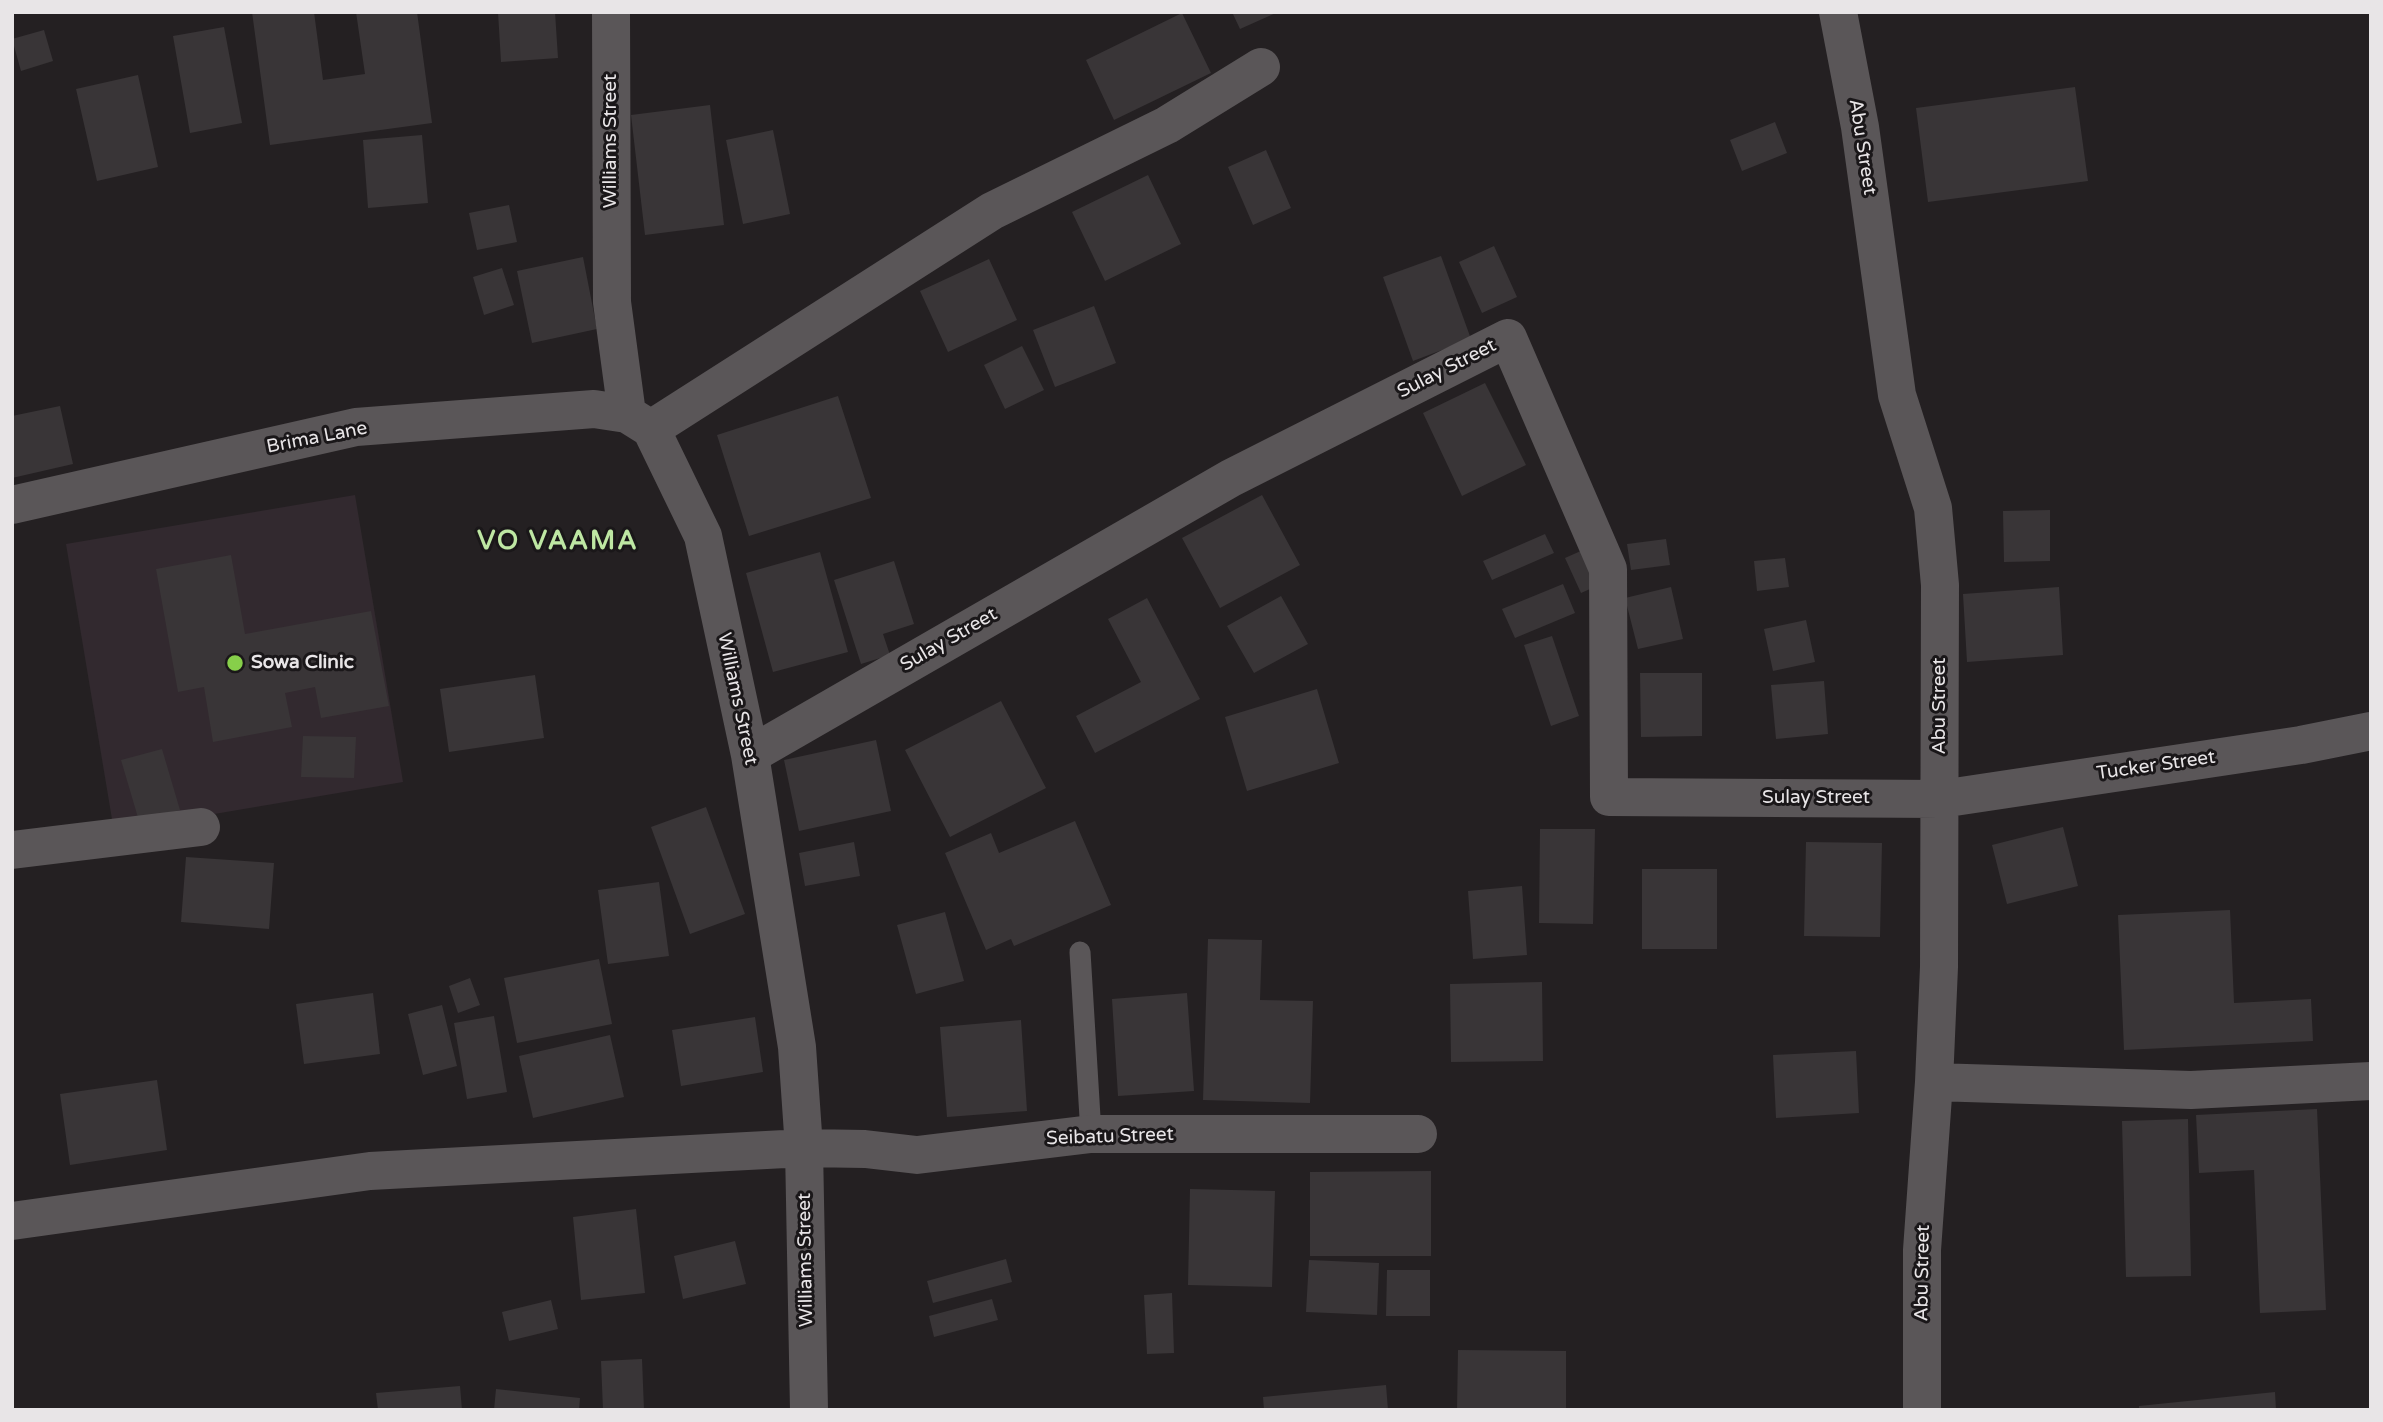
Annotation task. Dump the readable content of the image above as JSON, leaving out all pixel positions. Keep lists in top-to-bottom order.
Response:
{
  "streets": {
    "street": [
      "Williams Street",
      "Abu Street",
      "Sulay Street",
      "Brima Lane",
      "Tucker Street",
      "Seibatu Street"
    ]
  },
  "crossings": [
    ["Williams Street", "Sulay Street"],
    ["Williams Street", "Brima Lane"],
    ["Williams Street", "Seibatu Street"],
    ["Abu Street", "Sulay Street"],
    ["Abu Street", "Tucker Street"],
    ["Sulay Street", "Tucker Street"]
  ],
  "districts": ["VO VAAMA"],
  "places": ["Sowa Clinic"]
}
